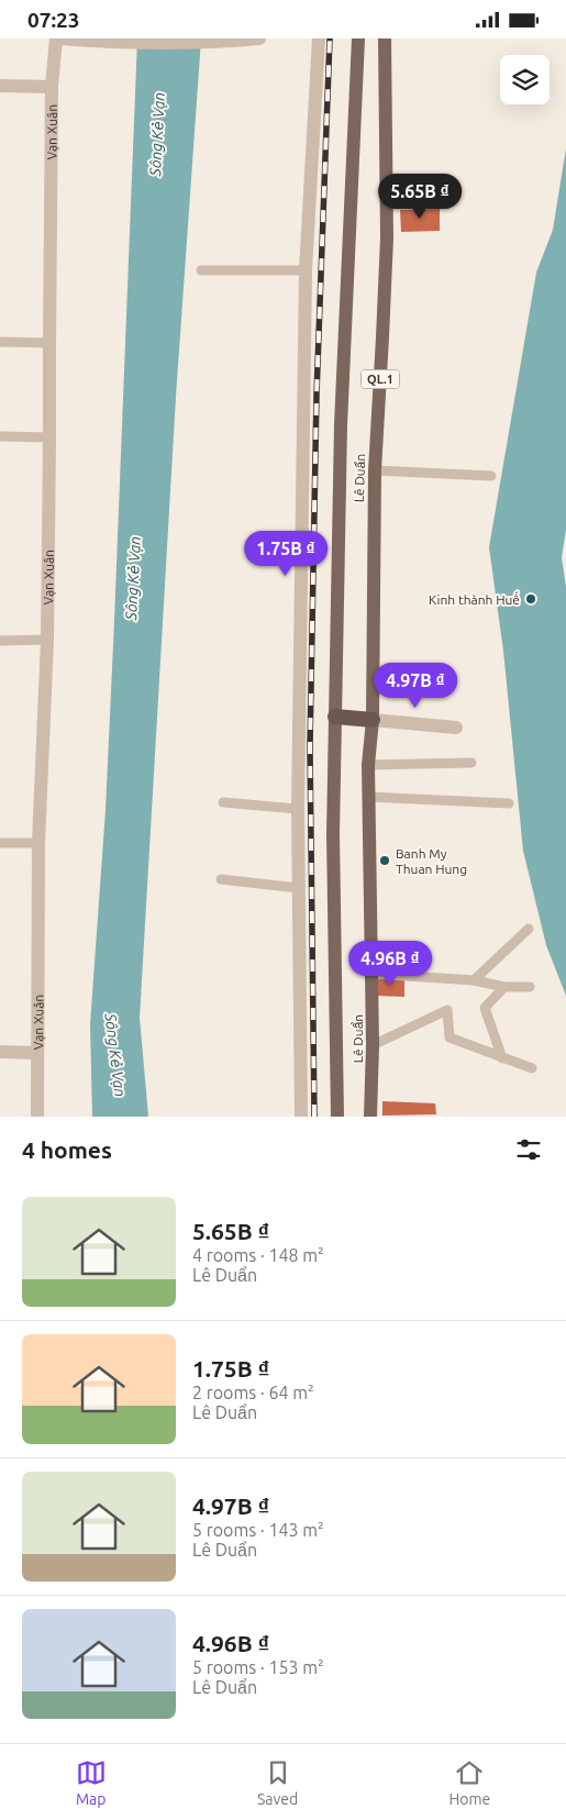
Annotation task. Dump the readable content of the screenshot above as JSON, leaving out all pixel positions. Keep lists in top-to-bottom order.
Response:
{
  "streets": {
    "main road": ["QL.1", "Lê Duẩn"],
    "street": ["Vạn Xuân"]
  },
  "water": ["Sông Kẻ Vạn"],
  "places": ["Kinh thành Huế", "Banh My Thuan Hung"],
  "page": {
    "status": "07:23",
    "price": [
      "5.65B ₫",
      "1.75B ₫",
      "4.97B ₫",
      "4.96B ₫"
    ],
    "heading": "4 homes",
    "list": [
      {
        "name": "5.65B ₫",
        "note": "4 rooms · 148 m² · Lê Duẩn"
      },
      {
        "name": "1.75B ₫",
        "note": "2 rooms · 64 m² · Lê Duẩn"
      },
      {
        "name": "4.97B ₫",
        "note": "5 rooms · 143 m² · Lê Duẩn"
      },
      {
        "name": "4.96B ₫",
        "note": "5 rooms · 153 m² · Lê Duẩn"
      }
    ],
    "tabs": ["Map", "Saved", "Home"]
  }
}
